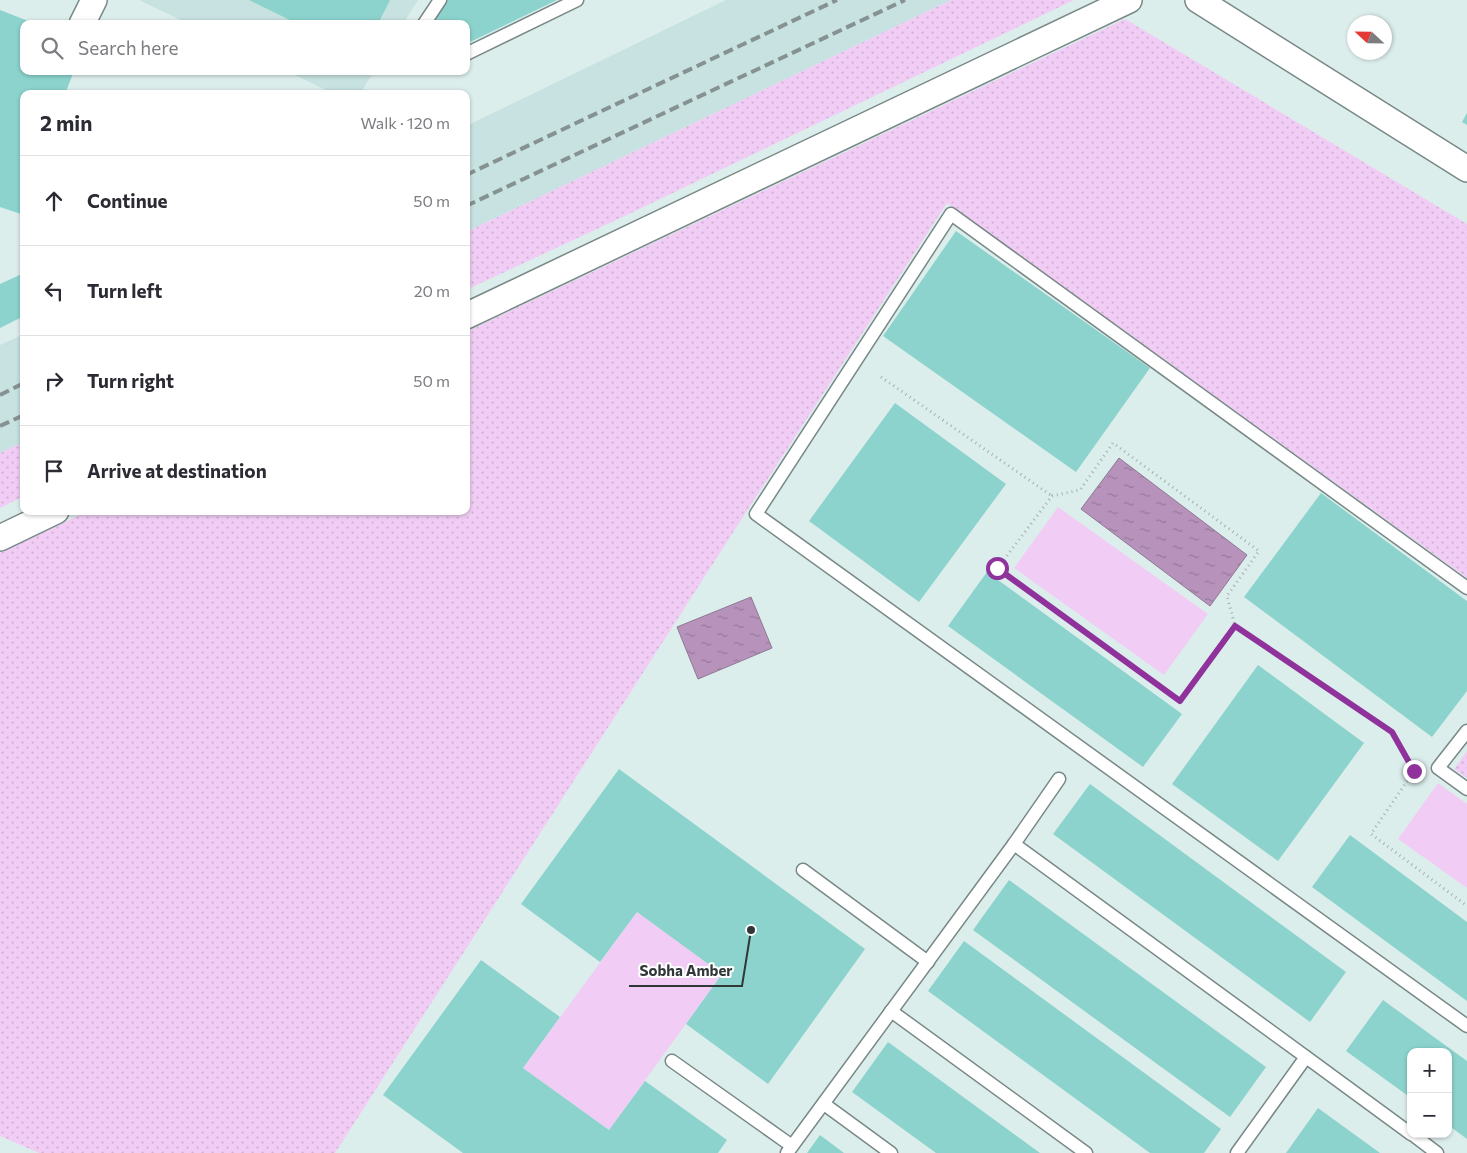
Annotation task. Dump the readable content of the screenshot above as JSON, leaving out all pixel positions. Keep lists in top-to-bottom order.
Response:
{
  "places": ["Sobha Amber"],
  "north": "left",
  "page": {
    "search": "Search here",
    "heading": ["2 min", "Walk · 120 m"],
    "list": [
      ["Continue", "50 m"],
      ["Turn left", "20 m"],
      ["Turn right", "50 m"],
      "Arrive at destination"
    ],
    "map_buttons": ["+", "−"]
  }
}
